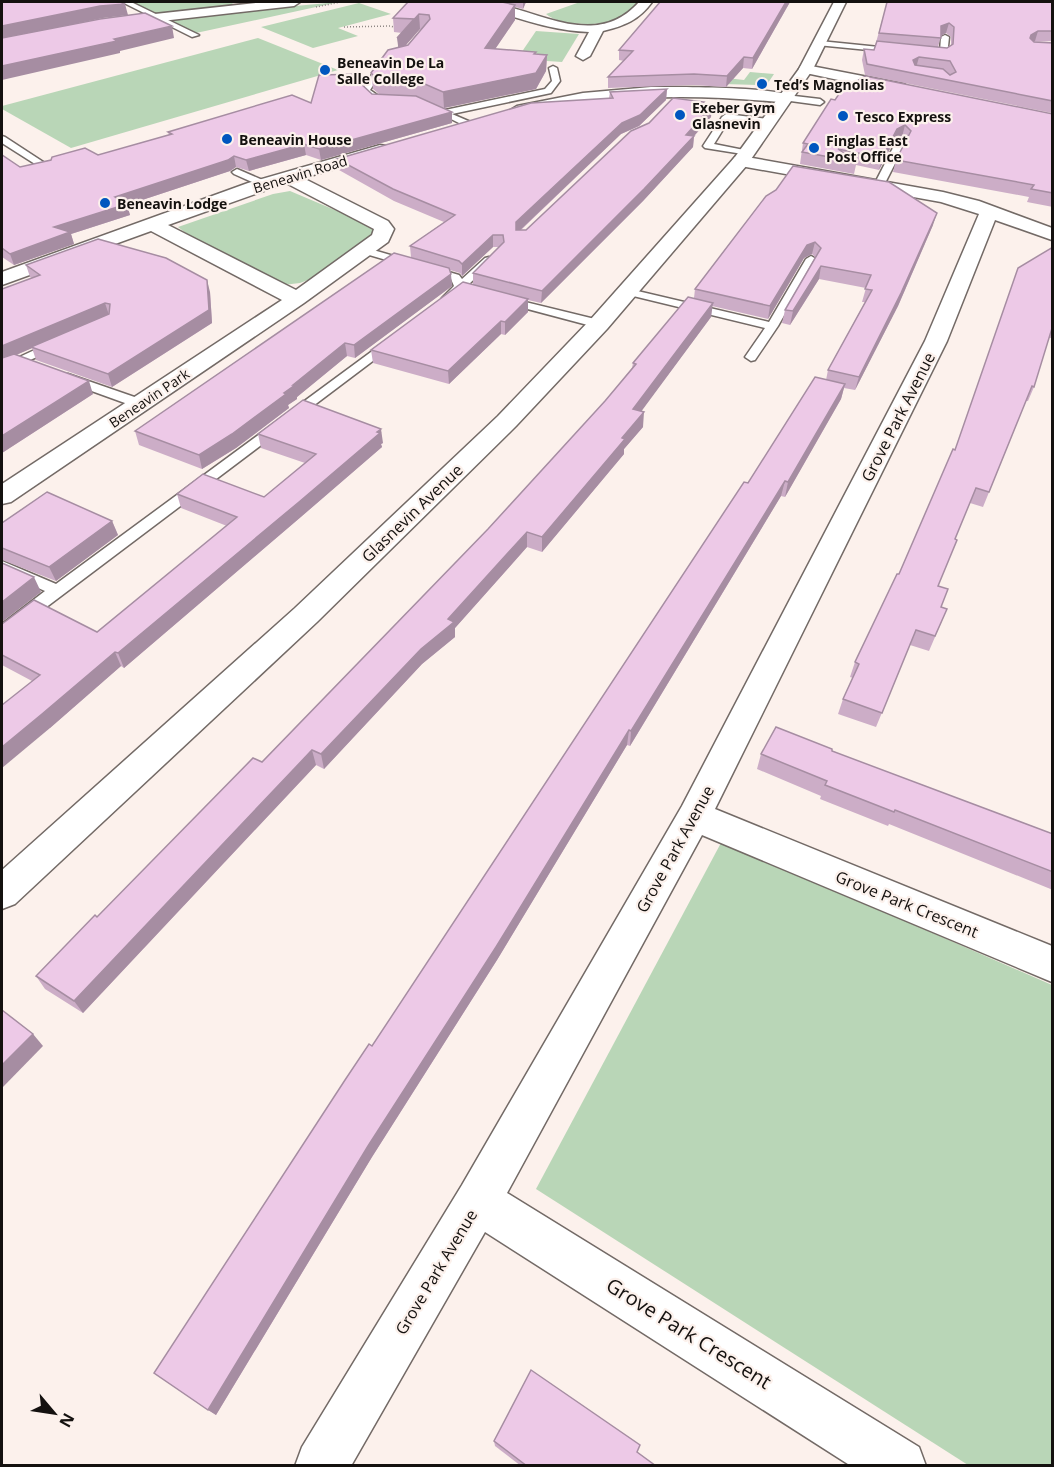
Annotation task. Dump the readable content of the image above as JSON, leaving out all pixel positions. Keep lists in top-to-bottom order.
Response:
{
  "streets": {
    "street": [
      "Beneavin Road",
      "Beneavin Park",
      "Grove Park Avenue",
      "Glasnevin Avenue",
      "Grove Park Crescent"
    ]
  },
  "crossings": [
    ["Beneavin Road", "Beneavin Park"],
    ["Grove Park Avenue", "Grove Park Crescent"]
  ],
  "places": [
    "Beneavin De La Salle College",
    "Ted’s Magnolias",
    "Exeber Gym Glasnevin",
    "Tesco Express",
    "Beneavin House",
    "Finglas East Post Office",
    "Beneavin Lodge"
  ],
  "north": "bottom right"
}
